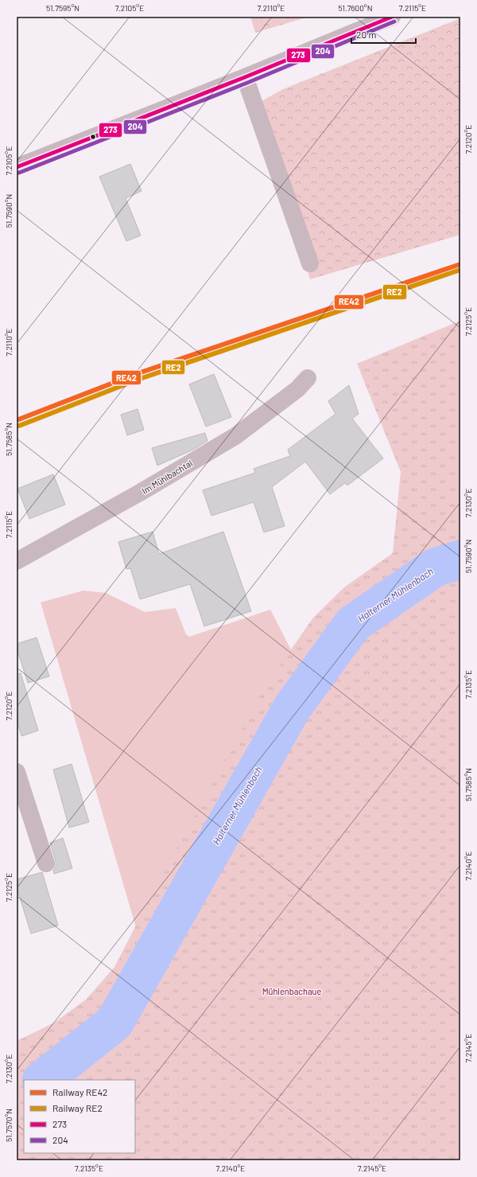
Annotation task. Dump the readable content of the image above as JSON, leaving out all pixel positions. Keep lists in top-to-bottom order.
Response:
{
  "streets": {
    "street": ["Im Mühlbachtal"]
  },
  "water": ["Halterner Mühlenbach"],
  "parks": ["Mühlenbachaue"],
  "lines": [
    "transit line 273",
    "transit line 204",
    "rail line RE42",
    "rail line RE2"
  ],
  "legend": [
    "Railway RE42",
    "Railway RE2",
    "273",
    "204"
  ],
  "scale_bar": "20 m",
  "coordinates": [
    "51.7595°N",
    "7.2105°E",
    "7.2110°E",
    "51.7600°N",
    "7.2115°E",
    "7.2120°E",
    "51.7590°N",
    "7.2125°E",
    "51.7585°N",
    "7.2130°E",
    "7.2135°E",
    "7.2140°E",
    "7.2145°E",
    "51.7570°N"
  ]
}
